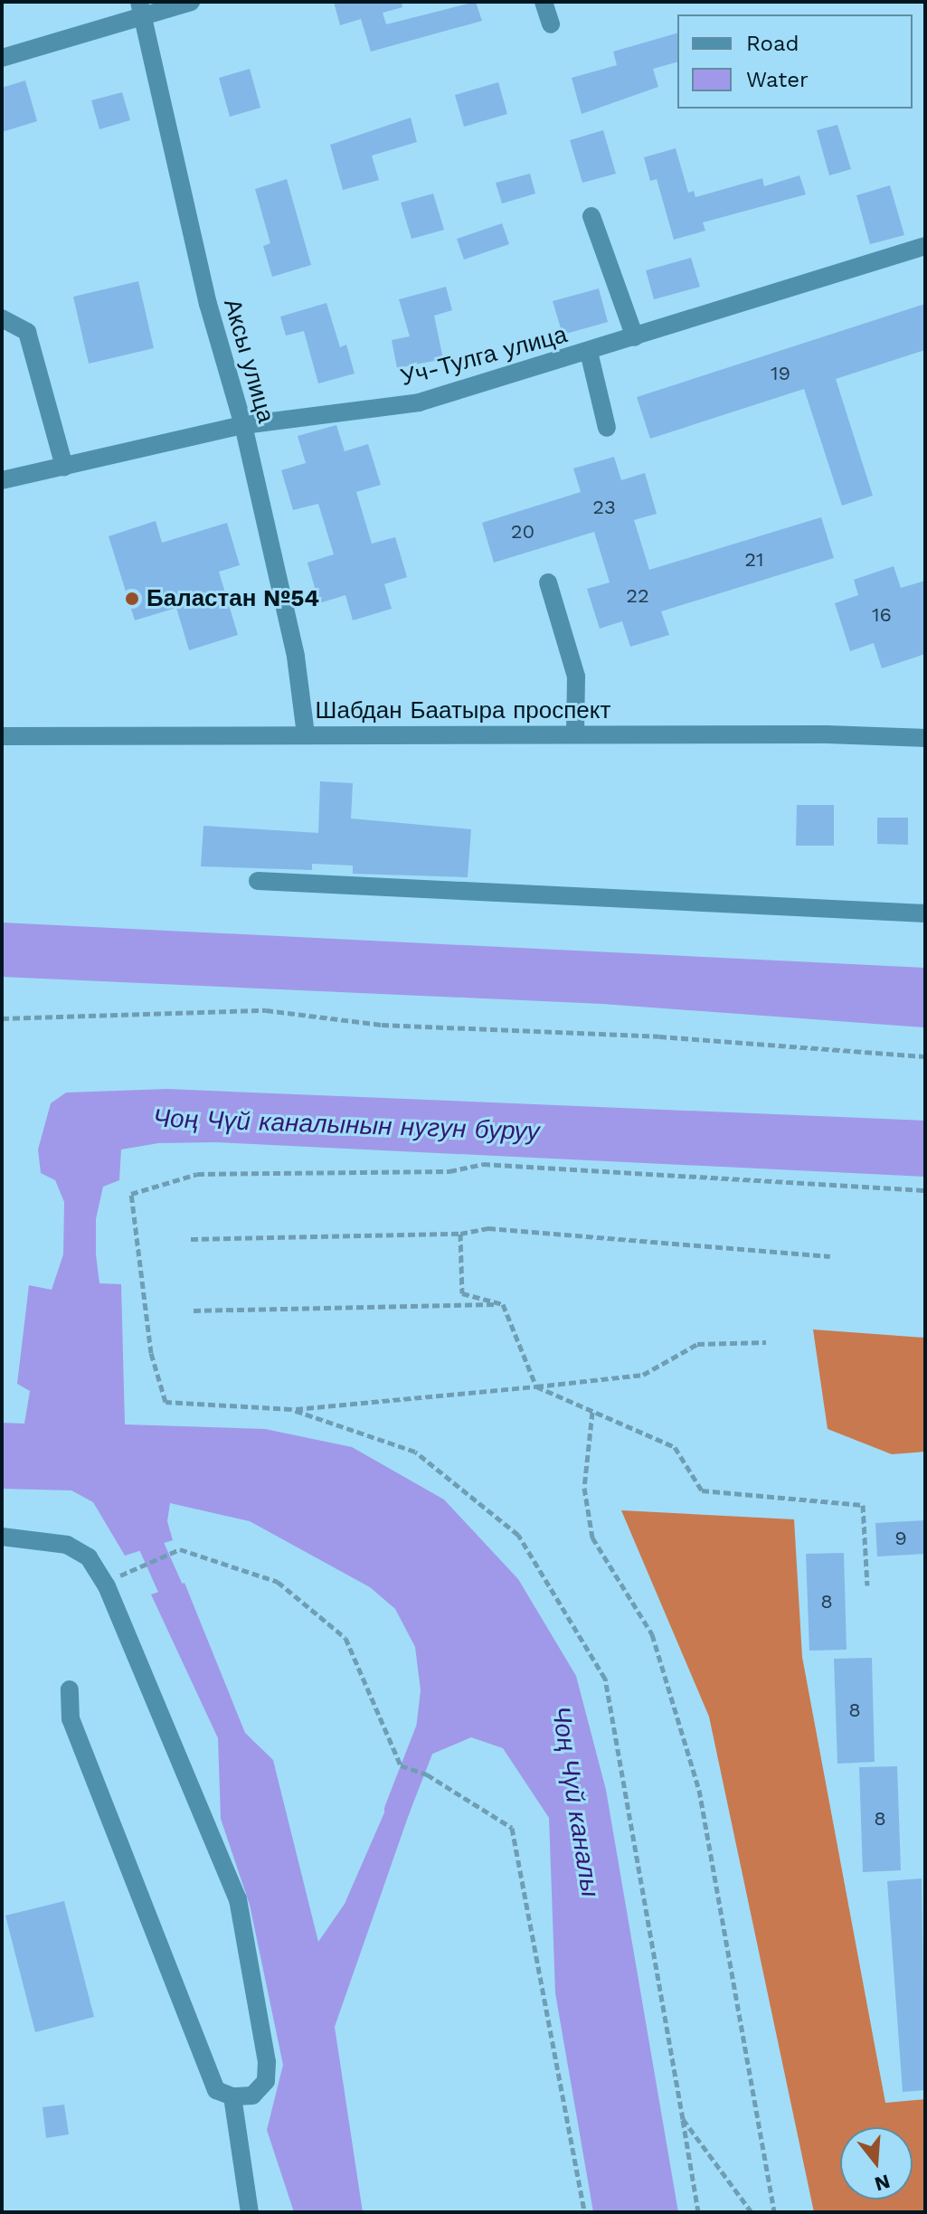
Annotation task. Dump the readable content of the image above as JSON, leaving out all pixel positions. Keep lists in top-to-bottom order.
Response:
{
  "streets": {
    "street": ["Уч-Тулга улица", "Аксы улица", "Шабдан Баатыра проспект"]
  },
  "crossings": [
    ["Уч-Тулга улица", "Аксы улица"],
    ["Аксы улица", "Шабдан Баатыра проспект"]
  ],
  "water": ["Чоң Чүй каналынын нугун буруу", "Чоң Чүй каналы"],
  "places": ["Баластан №54"],
  "house_numbers": [
    "19",
    "23",
    "20",
    "21",
    "22",
    "16",
    "9",
    "8",
    "8",
    "8"
  ],
  "legend": ["Road", "Water"],
  "north": "bottom"
}
